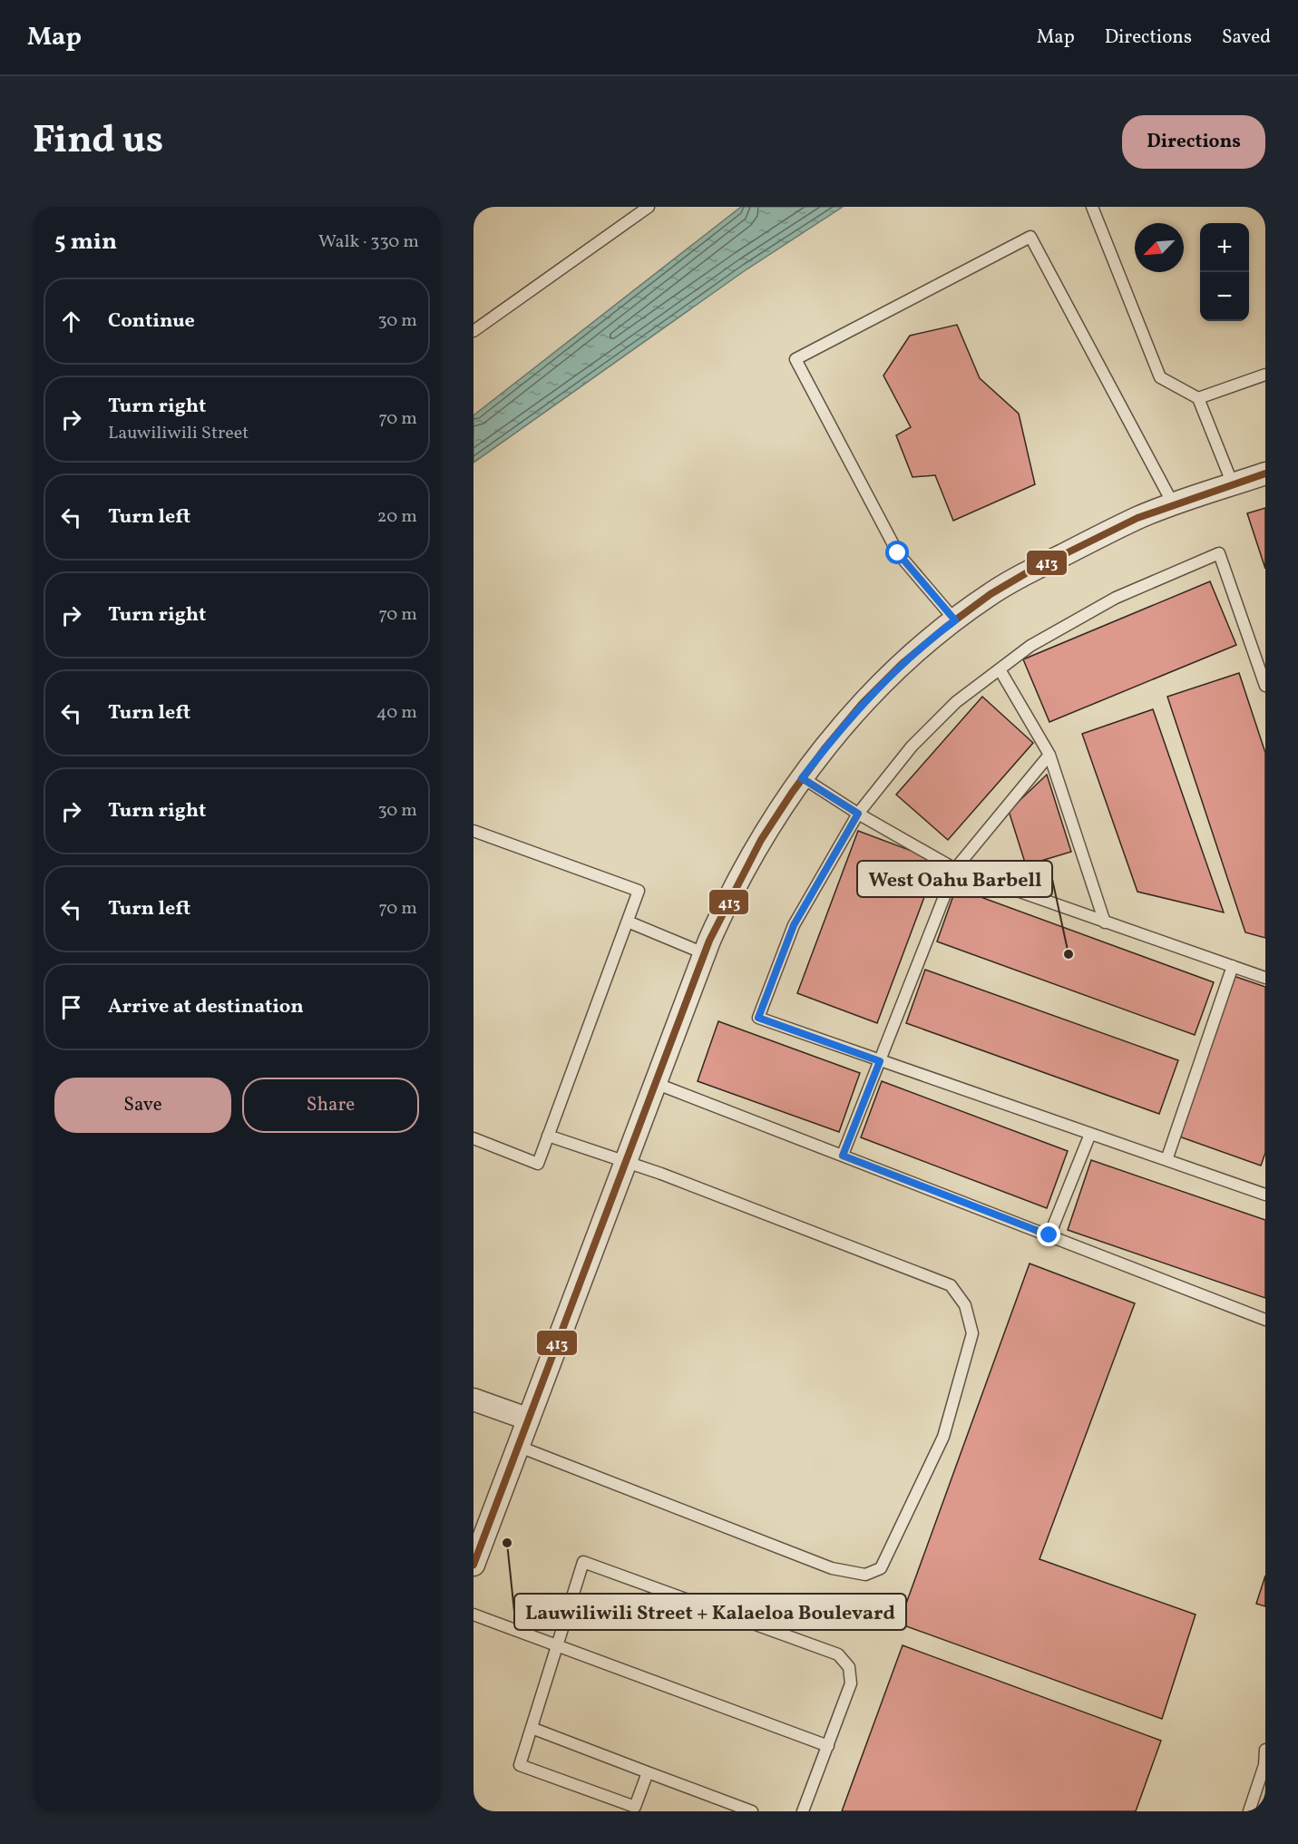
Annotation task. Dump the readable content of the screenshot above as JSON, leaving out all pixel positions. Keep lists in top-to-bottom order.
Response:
{
  "places": ["West Oahu Barbell", "Lauwiliwili Street + Kalaeloa Boulevard"],
  "lines": ["transit line 413"],
  "north": "bottom left",
  "page": {
    "header": "Map",
    "nav": ["Map", "Directions", "Saved"],
    "title": "Find us",
    "buttons": [
      "Directions",
      ["Save", "Share"]
    ],
    "heading": ["5 min", "Walk · 330 m"],
    "map_buttons": ["+", "−"],
    "list": [
      ["Continue", "30 m"],
      ["Turn right", "Lauwiliwili Street", "70 m"],
      ["Turn left", "20 m"],
      ["Turn right", "70 m"],
      ["Turn left", "40 m"],
      ["Turn right", "30 m"],
      ["Turn left", "70 m"],
      "Arrive at destination"
    ]
  }
}
